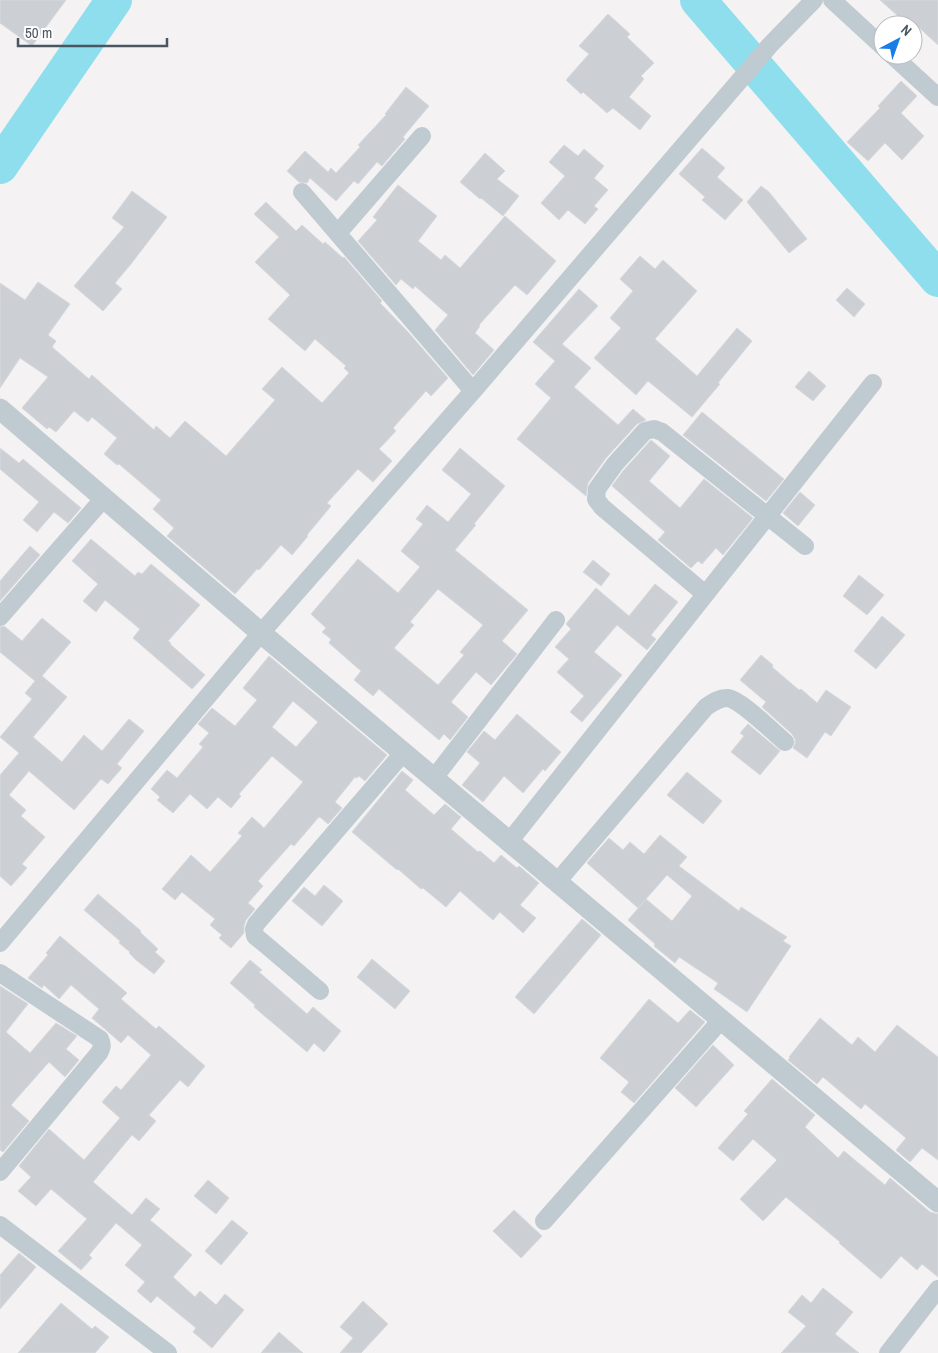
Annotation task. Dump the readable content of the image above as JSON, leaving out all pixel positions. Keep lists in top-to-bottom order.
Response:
{
  "scale_bar": "50 m",
  "north": "top right"
}
